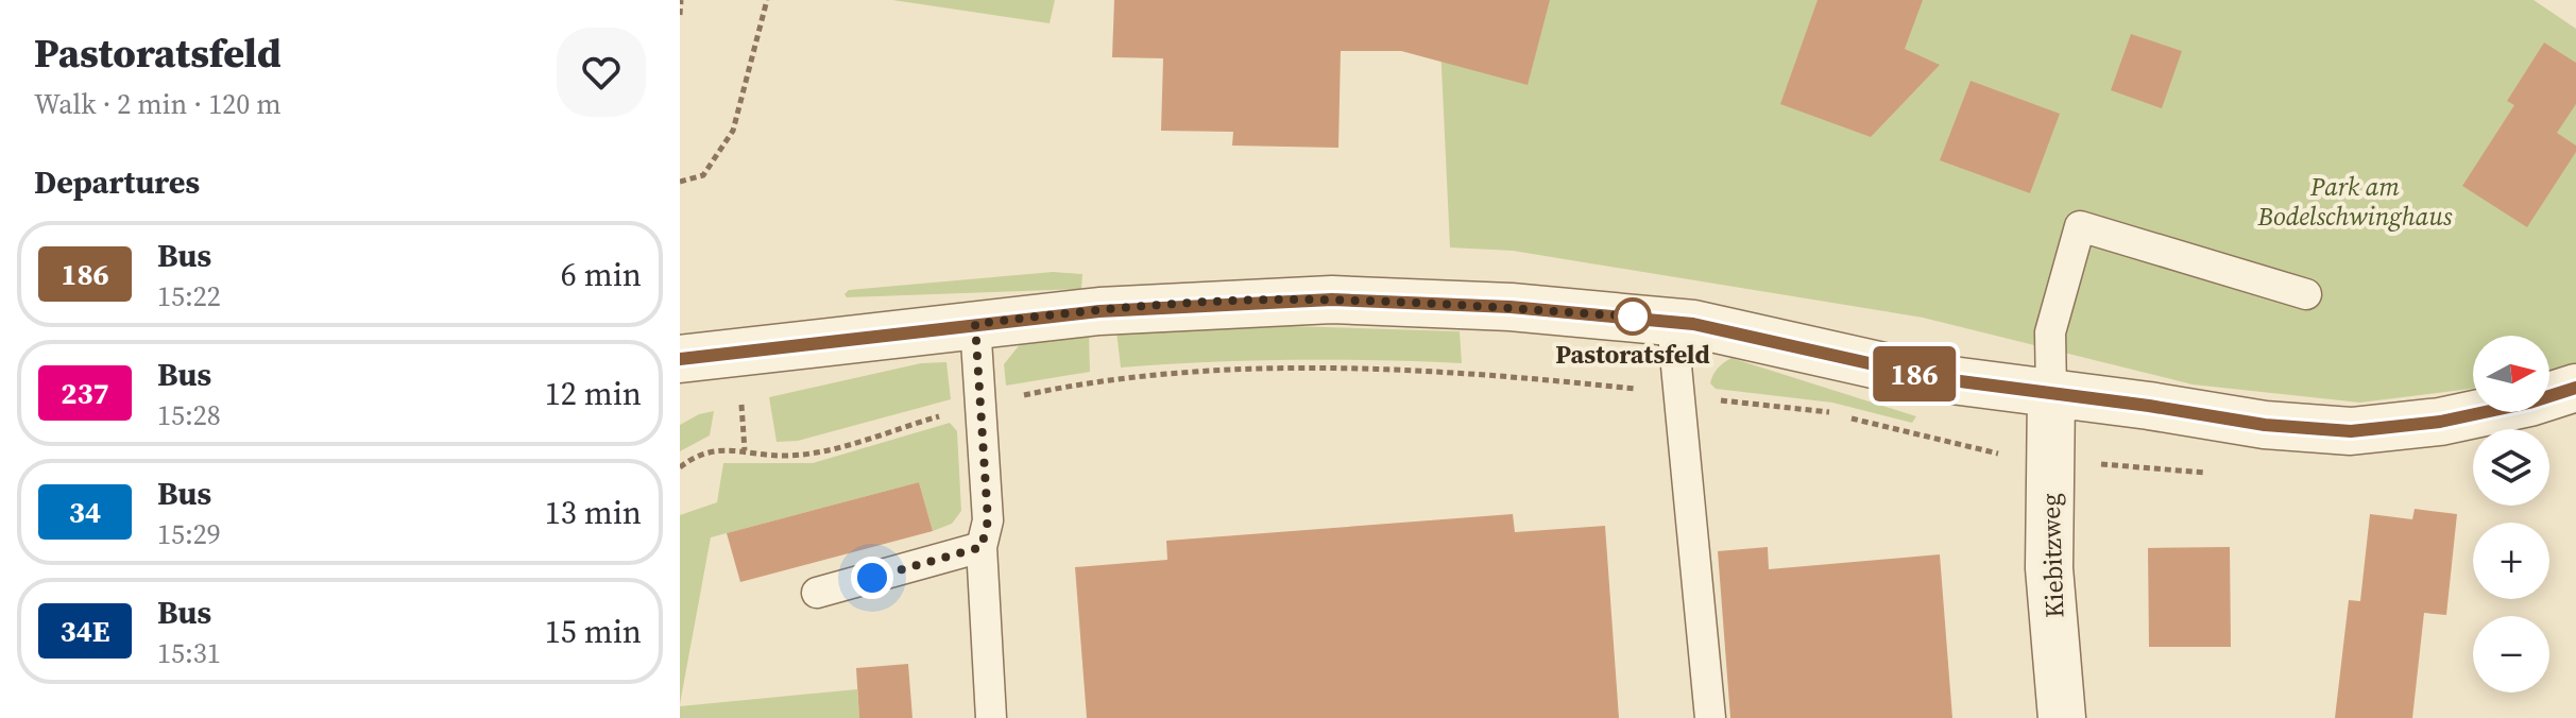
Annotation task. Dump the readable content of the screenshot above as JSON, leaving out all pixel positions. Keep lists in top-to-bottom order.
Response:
{
  "streets": {
    "street": ["Kiebitzweg"]
  },
  "parks": ["Park am Bodelschwinghaus"],
  "places": ["Pastoratsfeld"],
  "lines": ["bus line 186"],
  "north": "right",
  "page": {
    "heading": [
      ["Pastoratsfeld", "Walk · 2 min · 120 m"],
      "Departures"
    ],
    "on_map": "186",
    "list": [
      {
        "mark": "186",
        "name": "Bus",
        "note": "15:22",
        "value": "6 min"
      },
      {
        "mark": "237",
        "name": "Bus",
        "note": "15:28",
        "value": "12 min"
      },
      {
        "mark": "34",
        "name": "Bus",
        "note": "15:29",
        "value": "13 min"
      },
      {
        "mark": "34E",
        "name": "Bus",
        "note": "15:31",
        "value": "15 min"
      }
    ],
    "map_buttons": ["+", "−"]
  }
}
